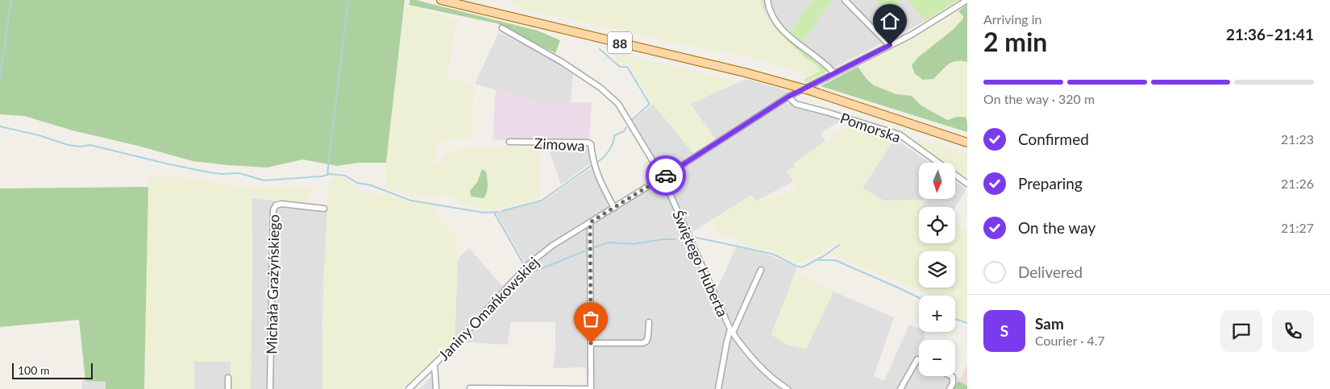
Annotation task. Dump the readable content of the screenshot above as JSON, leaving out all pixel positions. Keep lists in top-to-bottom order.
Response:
{
  "streets": {
    "main road": ["88"],
    "street": [
      "Pomorska",
      "Zimowa",
      "Świętego Huberta",
      "Michała Grażyńskiego",
      "Janiny Omańkowskiej"
    ]
  },
  "crossings": [
    ["Pomorska", "Janiny Omańkowskiej"],
    ["Zimowa", "Janiny Omańkowskiej"],
    ["Świętego Huberta", "Janiny Omańkowskiej"]
  ],
  "scale_bar": "100 m",
  "north": "bottom",
  "page": {
    "heading": ["2 min", "Arriving in", "21:36–21:41"],
    "panel": ["Sam", "Courier · 4.7"],
    "bar": "On the way · 320 m",
    "list": [
      ["Confirmed", "21:23"],
      ["Preparing", "21:26"],
      ["On the way", "21:27"],
      "Delivered"
    ],
    "map_buttons": ["+", "−"],
    "round": "S",
    "scale": "100 m"
  }
}
